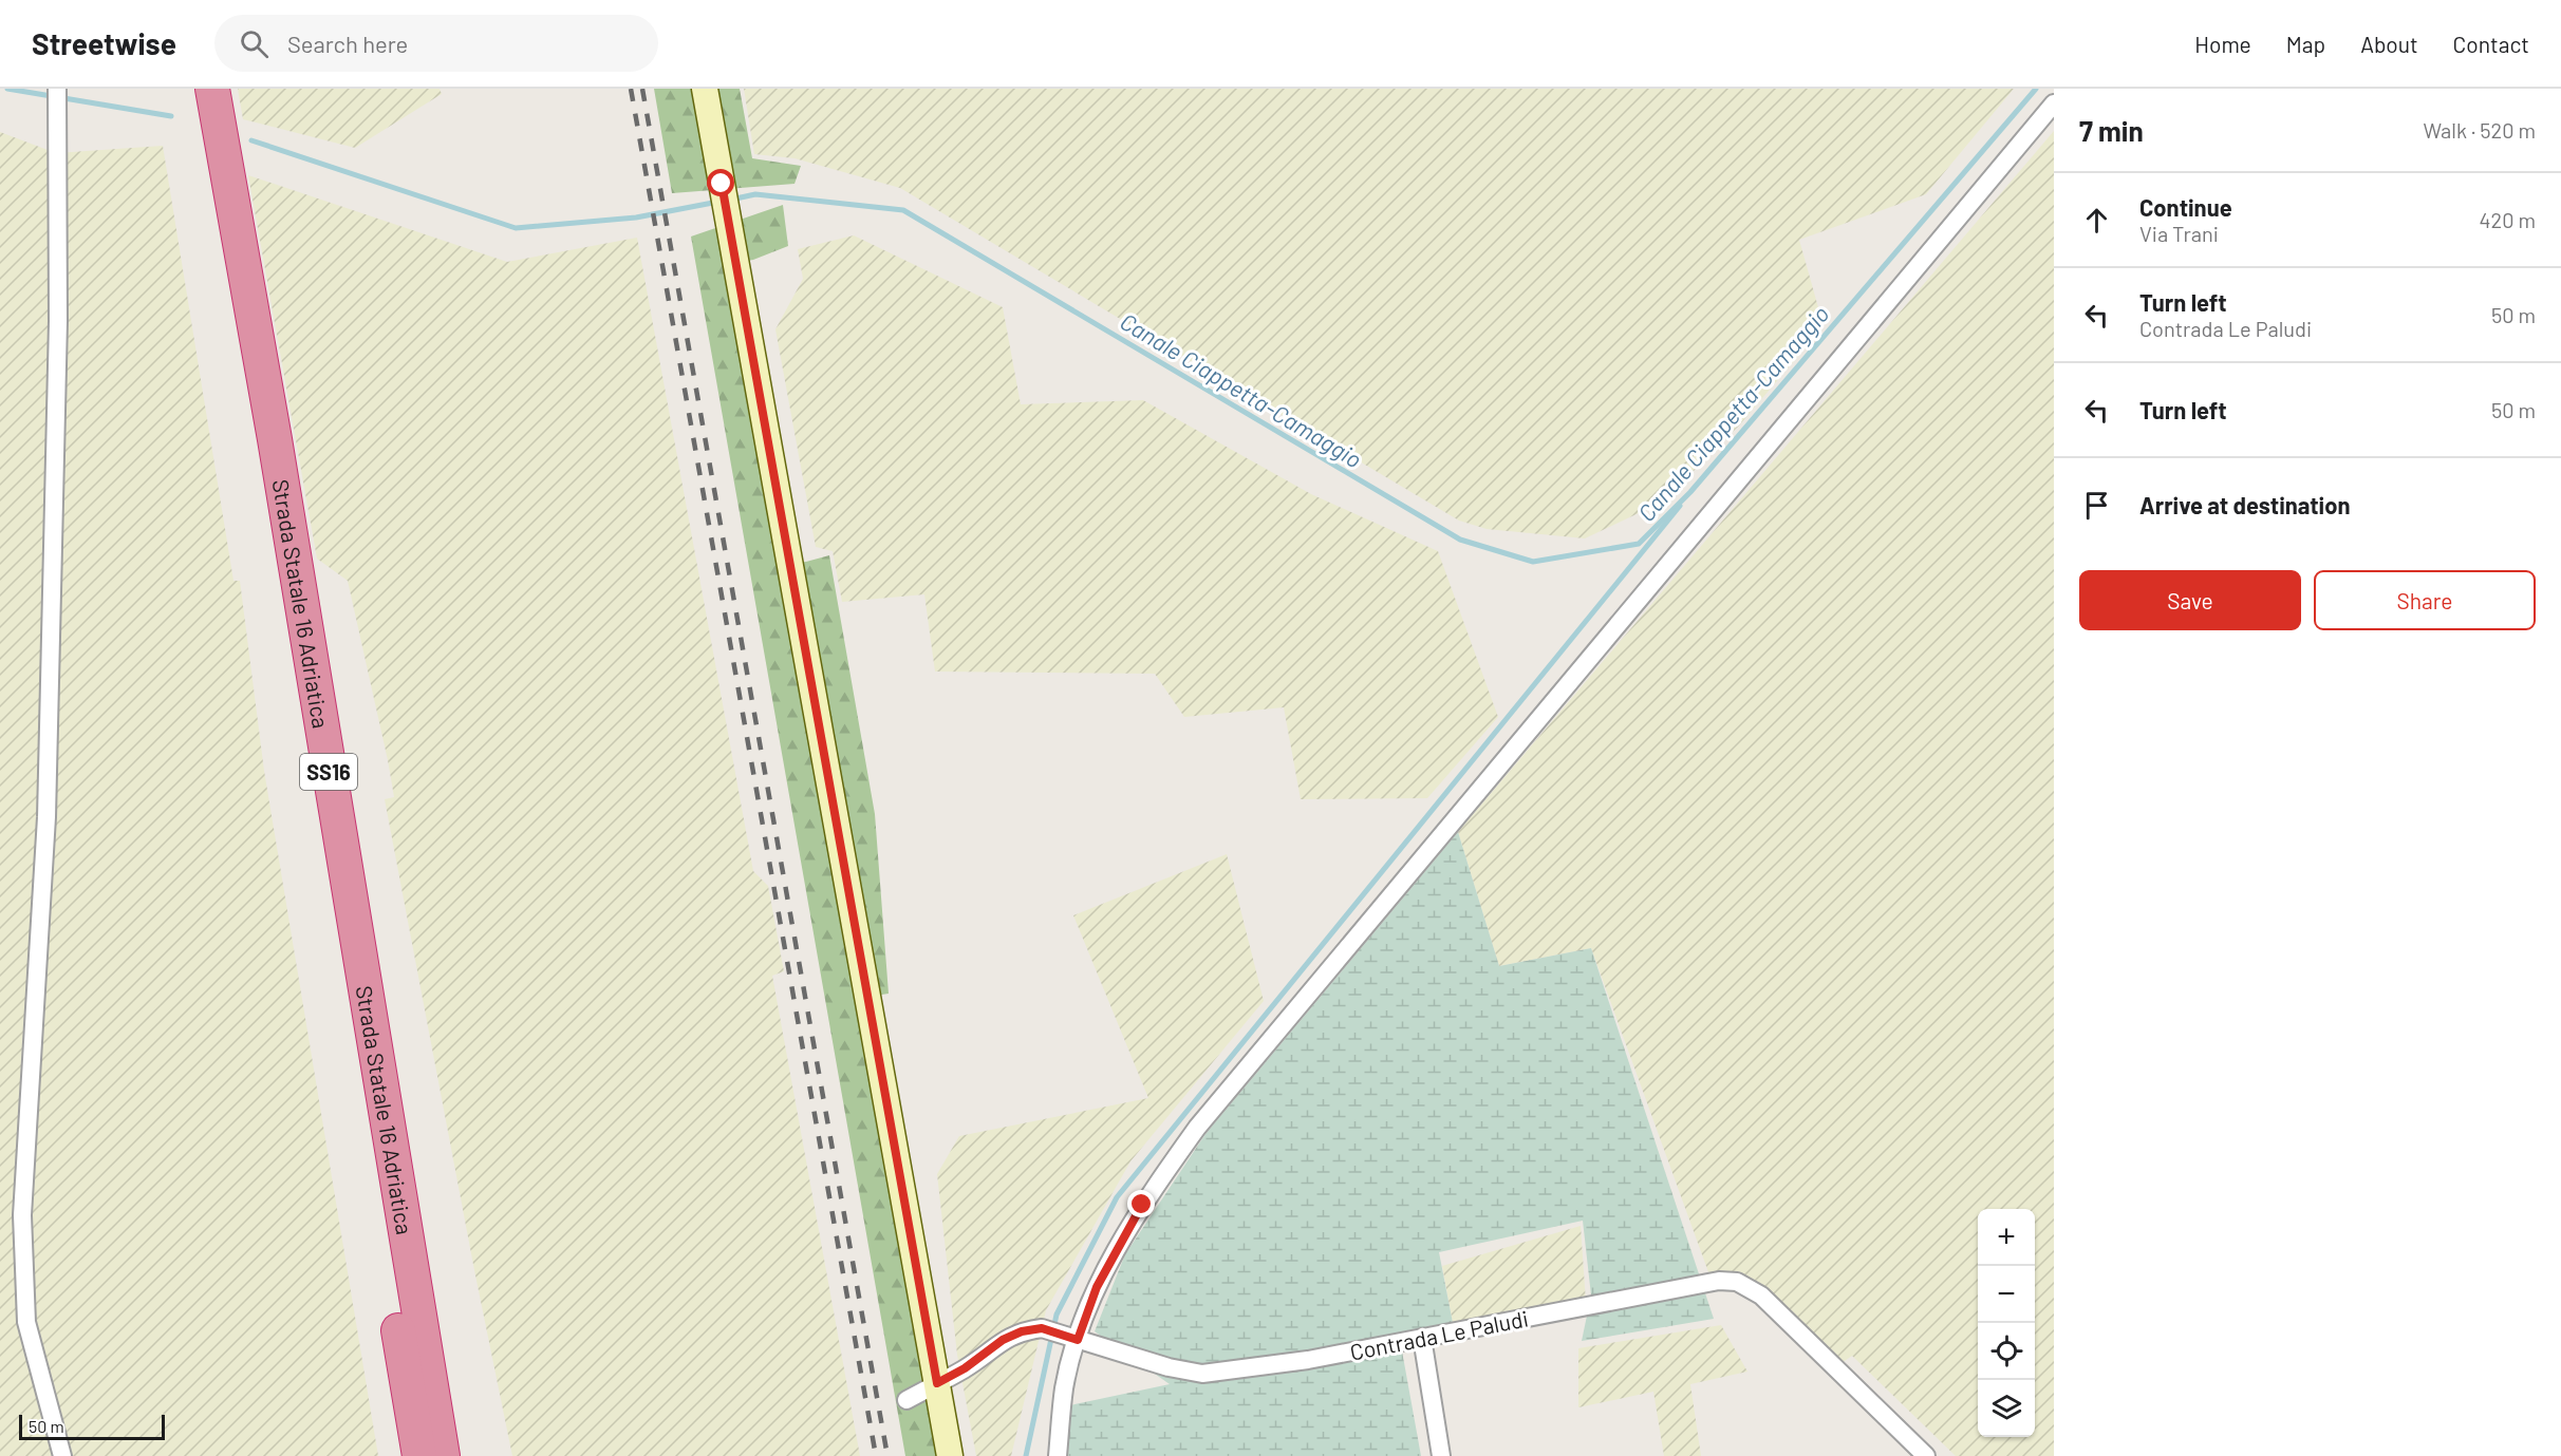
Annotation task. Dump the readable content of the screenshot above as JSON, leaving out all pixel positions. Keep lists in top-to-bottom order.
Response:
{
  "streets": {
    "highway": ["Strada Statale 16 Adriatica", "SS16"],
    "street": ["Contrada Le Paludi"]
  },
  "water": ["Canale Ciappetta-Camaggio"],
  "scale_bar": "50 m",
  "page": {
    "header": "Streetwise",
    "search": "Search here",
    "nav": [
      "Home",
      "Map",
      "About",
      "Contact"
    ],
    "heading": ["7 min", "Walk · 520 m"],
    "list": [
      ["Continue", "Via Trani", "420 m"],
      ["Turn left", "Contrada Le Paludi", "50 m"],
      ["Turn left", "50 m"],
      "Arrive at destination"
    ],
    "buttons": ["Save", "Share"],
    "map_buttons": ["+", "−"],
    "scale": "50 m"
  }
}
